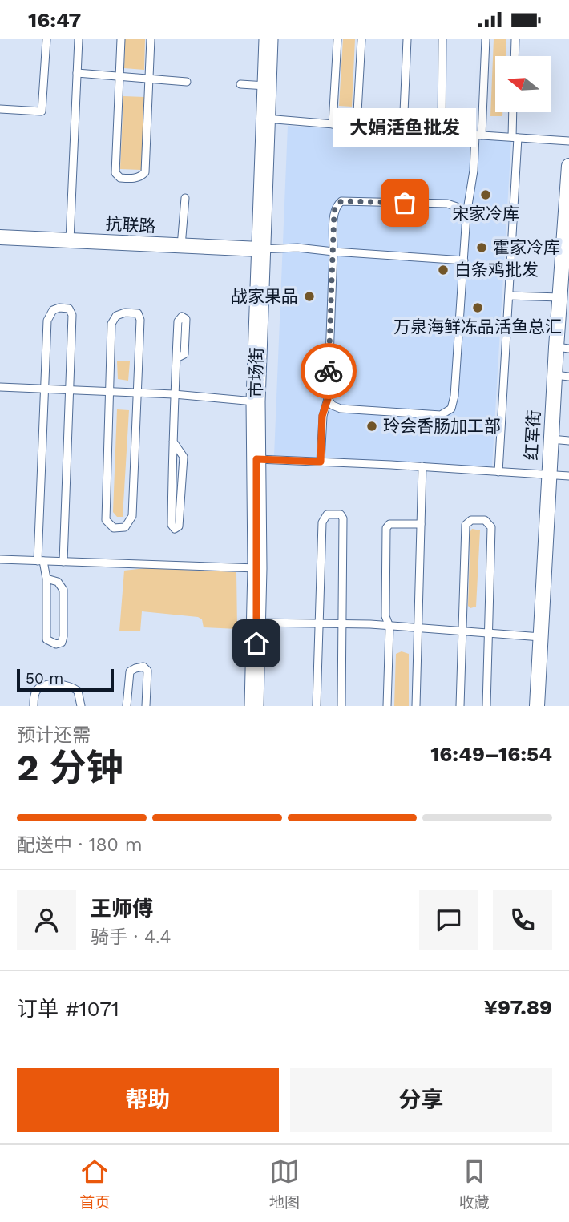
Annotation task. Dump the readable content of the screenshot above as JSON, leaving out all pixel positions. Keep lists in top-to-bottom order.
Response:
{
  "streets": {
    "street": ["抗联路", "市场街", "红军街"]
  },
  "crossings": [
    ["抗联路", "市场街"]
  ],
  "places": [
    "宋家冷库",
    "大娟活鱼批发",
    "霍家冷库",
    "白条鸡批发",
    "战家果品",
    "万泉海鲜冻品活鱼总汇",
    "玲会香肠加工部"
  ],
  "scale_bar": "50 m",
  "north": "left",
  "page": {
    "status": "16:47",
    "bubble": "大娟活鱼批发",
    "scale": "50 m",
    "heading": ["2 分钟", "预计还需", "16:49–16:54"],
    "panel": [
      "王师傅",
      "骑手 · 4.4",
      "订单 #1071",
      "¥97.89"
    ],
    "bar": "配送中 · 180 m",
    "buttons": ["帮助", "分享"],
    "tabs": ["首页", "地图", "收藏"]
  }
}
